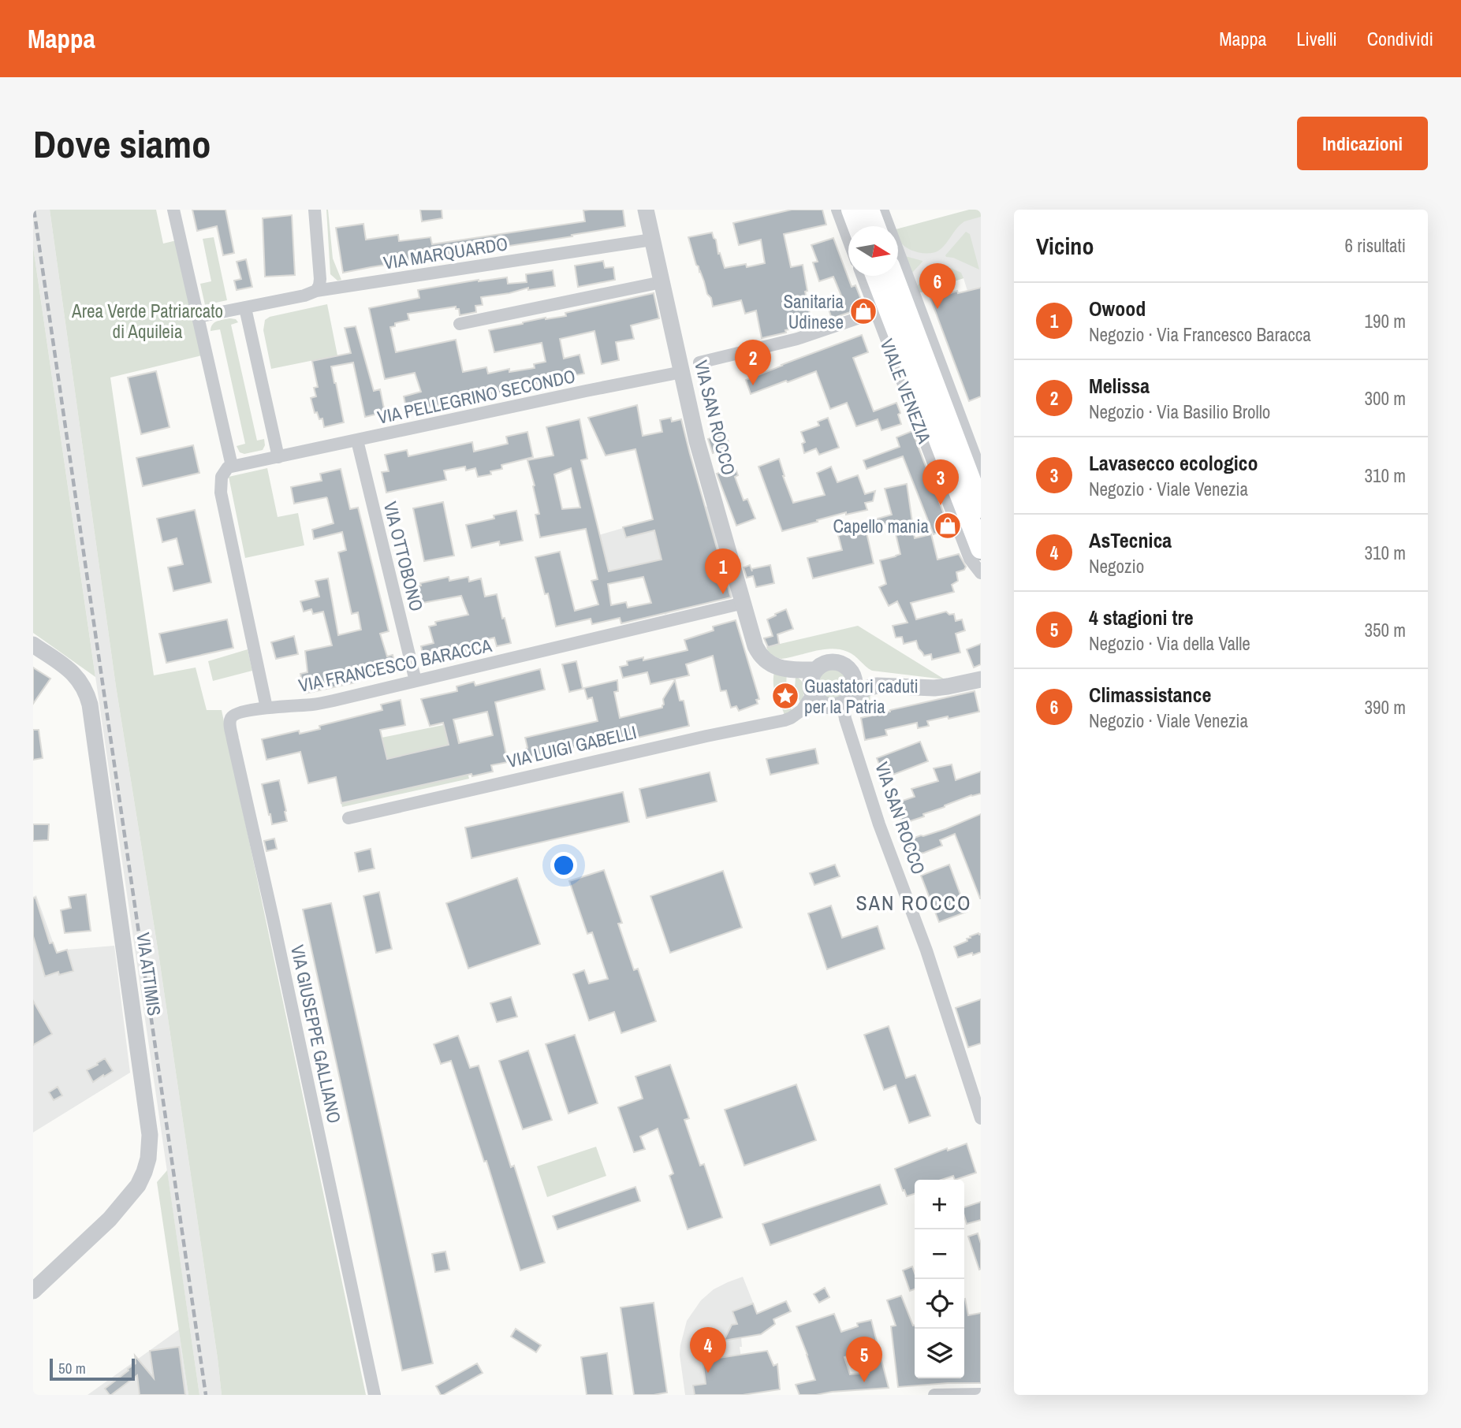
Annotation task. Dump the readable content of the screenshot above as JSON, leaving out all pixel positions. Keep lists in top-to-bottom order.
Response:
{
  "streets": {
    "main road": ["VIALE VENEZIA"],
    "street": [
      "VIA MARQUARDO",
      "VIA PELLEGRINO SECONDO",
      "VIA SAN ROCCO",
      "VIA OTTOBONO",
      "VIA FRANCESCO BARACCA",
      "VIA LUIGI GABELLI",
      "VIA ATTIMIS",
      "VIA GIUSEPPE GALLIANO"
    ]
  },
  "crossings": [
    ["VIA MARQUARDO", "VIA SAN ROCCO"],
    ["VIA PELLEGRINO SECONDO", "VIA SAN ROCCO"],
    ["VIA PELLEGRINO SECONDO", "VIA OTTOBONO"],
    ["VIA SAN ROCCO", "VIA FRANCESCO BARACCA"],
    ["VIA SAN ROCCO", "VIA LUIGI GABELLI"],
    ["VIA OTTOBONO", "VIA FRANCESCO BARACCA"],
    ["VIA FRANCESCO BARACCA", "VIA GIUSEPPE GALLIANO"]
  ],
  "districts": ["SAN ROCCO"],
  "parks": ["Area Verde Patriarcato di Aquileia"],
  "places": {
    "shop": ["Sanitaria Udinese", "Capello mania"],
    "place": ["Guastatori caduti per la Patria"]
  },
  "scale_bar": "50 m",
  "north": "right",
  "page": {
    "header": "Mappa",
    "nav": ["Mappa", "Livelli", "Condividi"],
    "buttons": "Indicazioni",
    "title": "Dove siamo",
    "heading": ["Vicino", "6 risultati"],
    "pins": [
      "6",
      "2",
      "3",
      "1",
      "4",
      "5"
    ],
    "list": [
      {
        "mark": "1",
        "name": "Owood",
        "note": "Negozio · Via Francesco Baracca",
        "value": "190 m"
      },
      {
        "mark": "2",
        "name": "Melissa",
        "note": "Negozio · Via Basilio Brollo",
        "value": "300 m"
      },
      {
        "mark": "3",
        "name": "Lavasecco ecologico",
        "note": "Negozio · Viale Venezia",
        "value": "310 m"
      },
      {
        "mark": "4",
        "name": "AsTecnica",
        "note": "Negozio",
        "value": "310 m"
      },
      {
        "mark": "5",
        "name": "4 stagioni tre",
        "note": "Negozio · Via della Valle",
        "value": "350 m"
      },
      {
        "mark": "6",
        "name": "Climassistance",
        "note": "Negozio · Viale Venezia",
        "value": "390 m"
      }
    ],
    "map_buttons": ["+", "−"],
    "scale": "50 m"
  }
}
